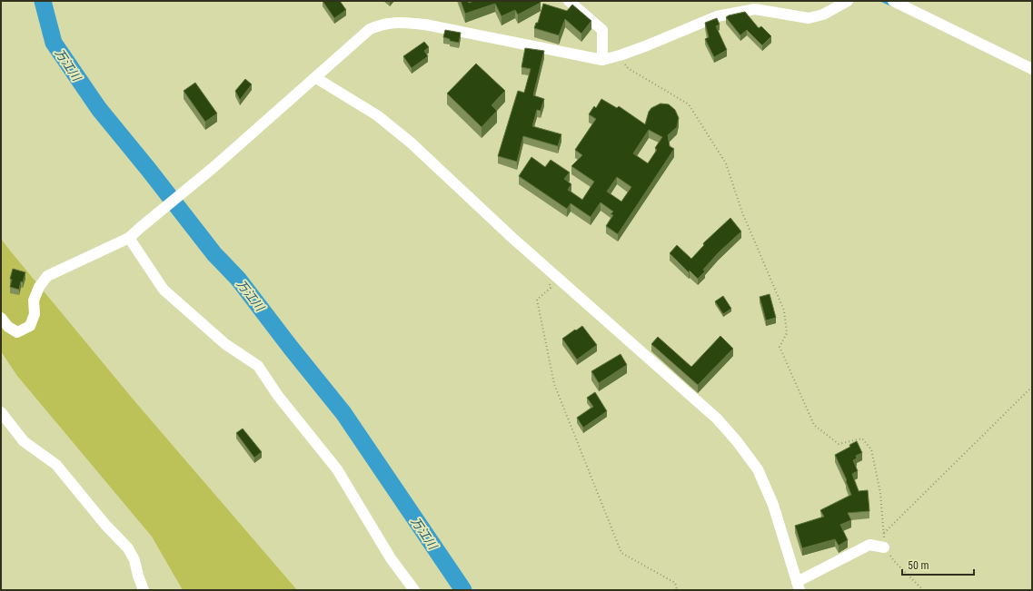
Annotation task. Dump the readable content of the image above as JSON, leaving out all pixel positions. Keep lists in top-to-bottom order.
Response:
{
  "water": ["万江川"],
  "scale_bar": "50 m"
}
